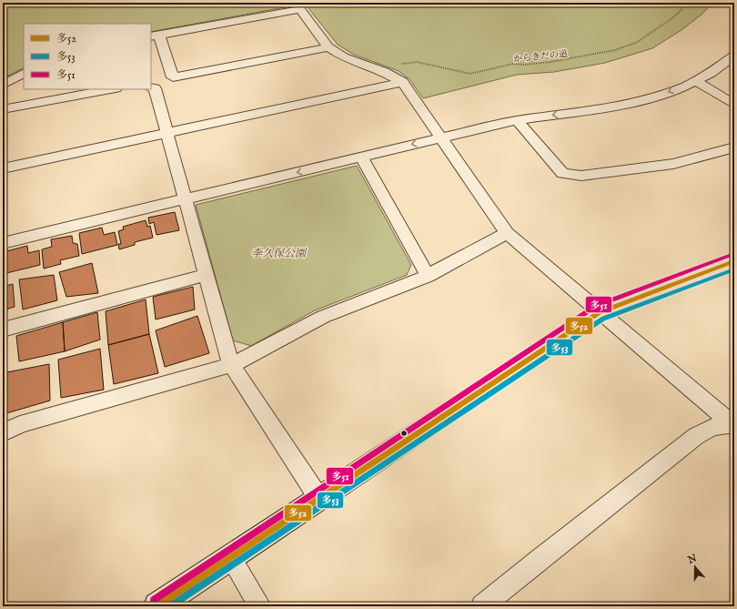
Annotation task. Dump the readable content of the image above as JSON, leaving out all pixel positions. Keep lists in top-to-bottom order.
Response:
{
  "streets": {
    "path": ["からきだの道"]
  },
  "parks": ["李久保公園"],
  "lines": ["transit line 多51", "transit line 多52", "transit line 多53"],
  "legend": ["多52", "多53", "多51"],
  "north": "top"
}
